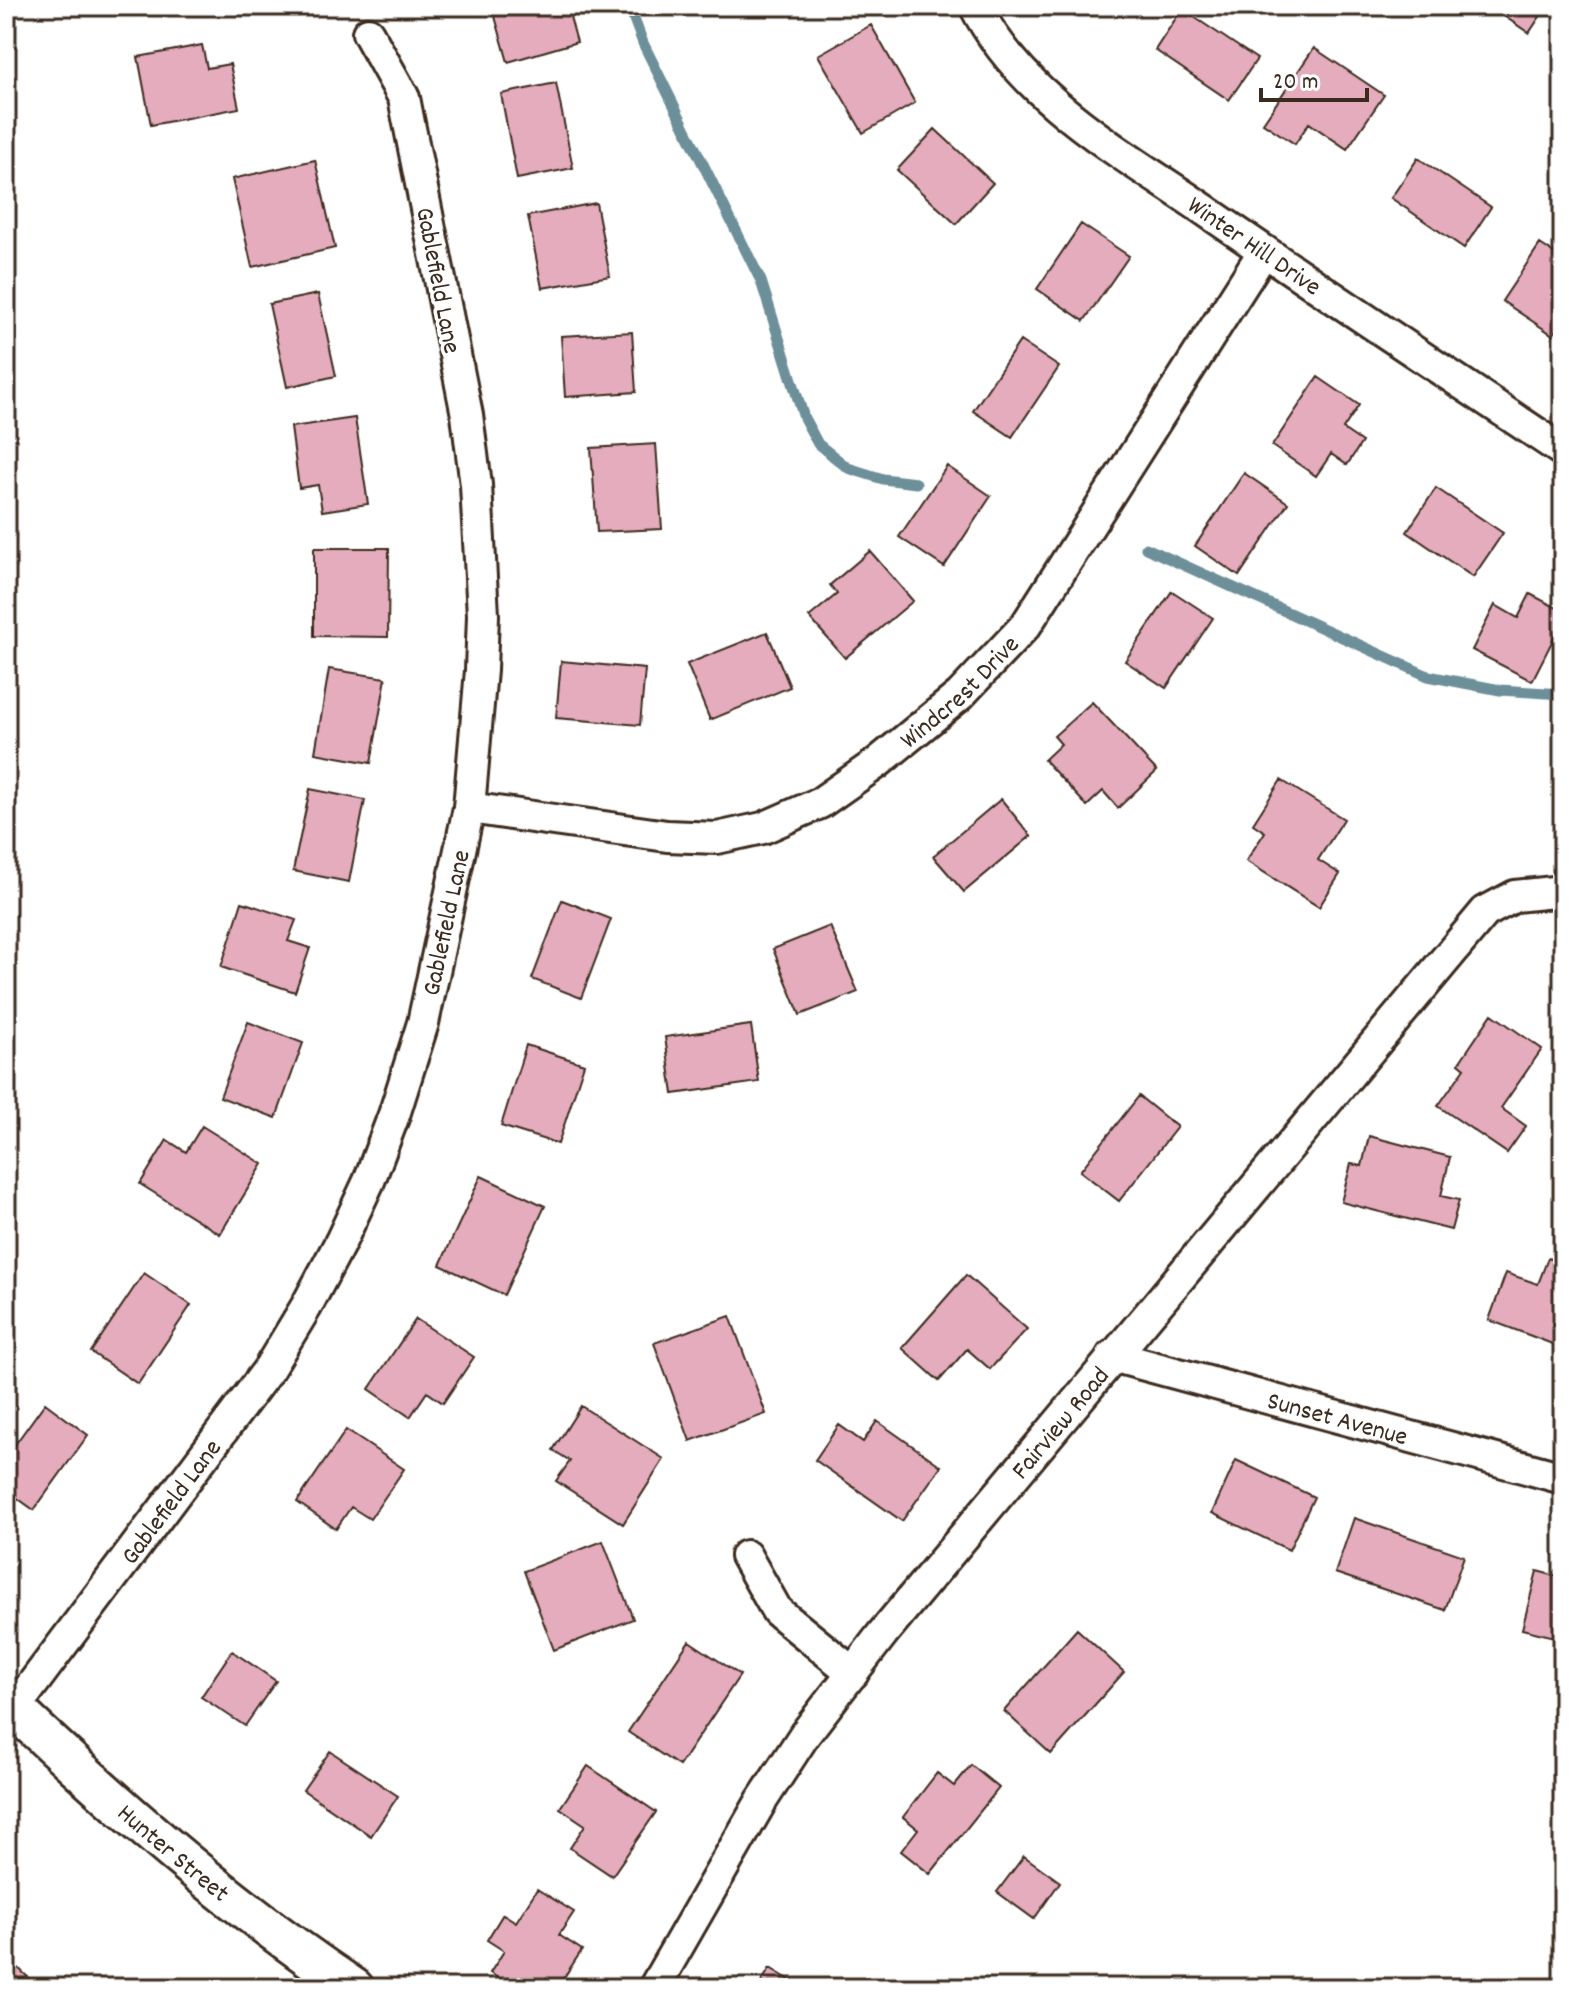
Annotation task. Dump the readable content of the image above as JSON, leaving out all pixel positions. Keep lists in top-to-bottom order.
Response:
{
  "streets": {
    "street": [
      "Winter Hill Drive",
      "Gablefield Lane",
      "Windcrest Drive",
      "Sunset Avenue",
      "Fairview Road",
      "Hunter Street"
    ]
  },
  "crossings": [
    ["Winter Hill Drive", "Windcrest Drive"],
    ["Gablefield Lane", "Windcrest Drive"],
    ["Gablefield Lane", "Hunter Street"],
    ["Sunset Avenue", "Fairview Road"]
  ],
  "scale_bar": "20 m"
}
